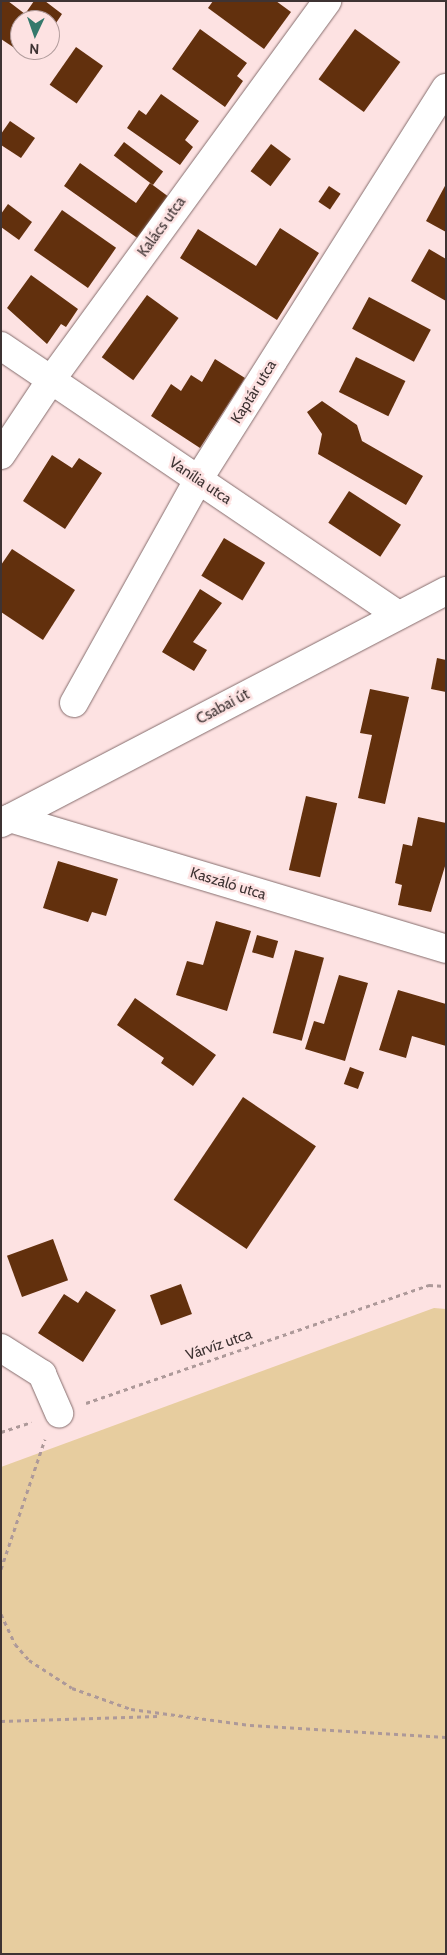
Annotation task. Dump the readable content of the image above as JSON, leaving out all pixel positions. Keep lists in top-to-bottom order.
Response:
{
  "streets": {
    "street": [
      "Kalács utca",
      "Kaptár utca",
      "Vanília utca",
      "Csabai út",
      "Kaszáló utca"
    ],
    "path": ["Várvíz utca"]
  },
  "crossings": [
    ["Kalács utca", "Vanília utca"],
    ["Kaptár utca", "Vanília utca"],
    ["Vanília utca", "Csabai út"],
    ["Csabai út", "Kaszáló utca"]
  ],
  "north": "bottom"
}
